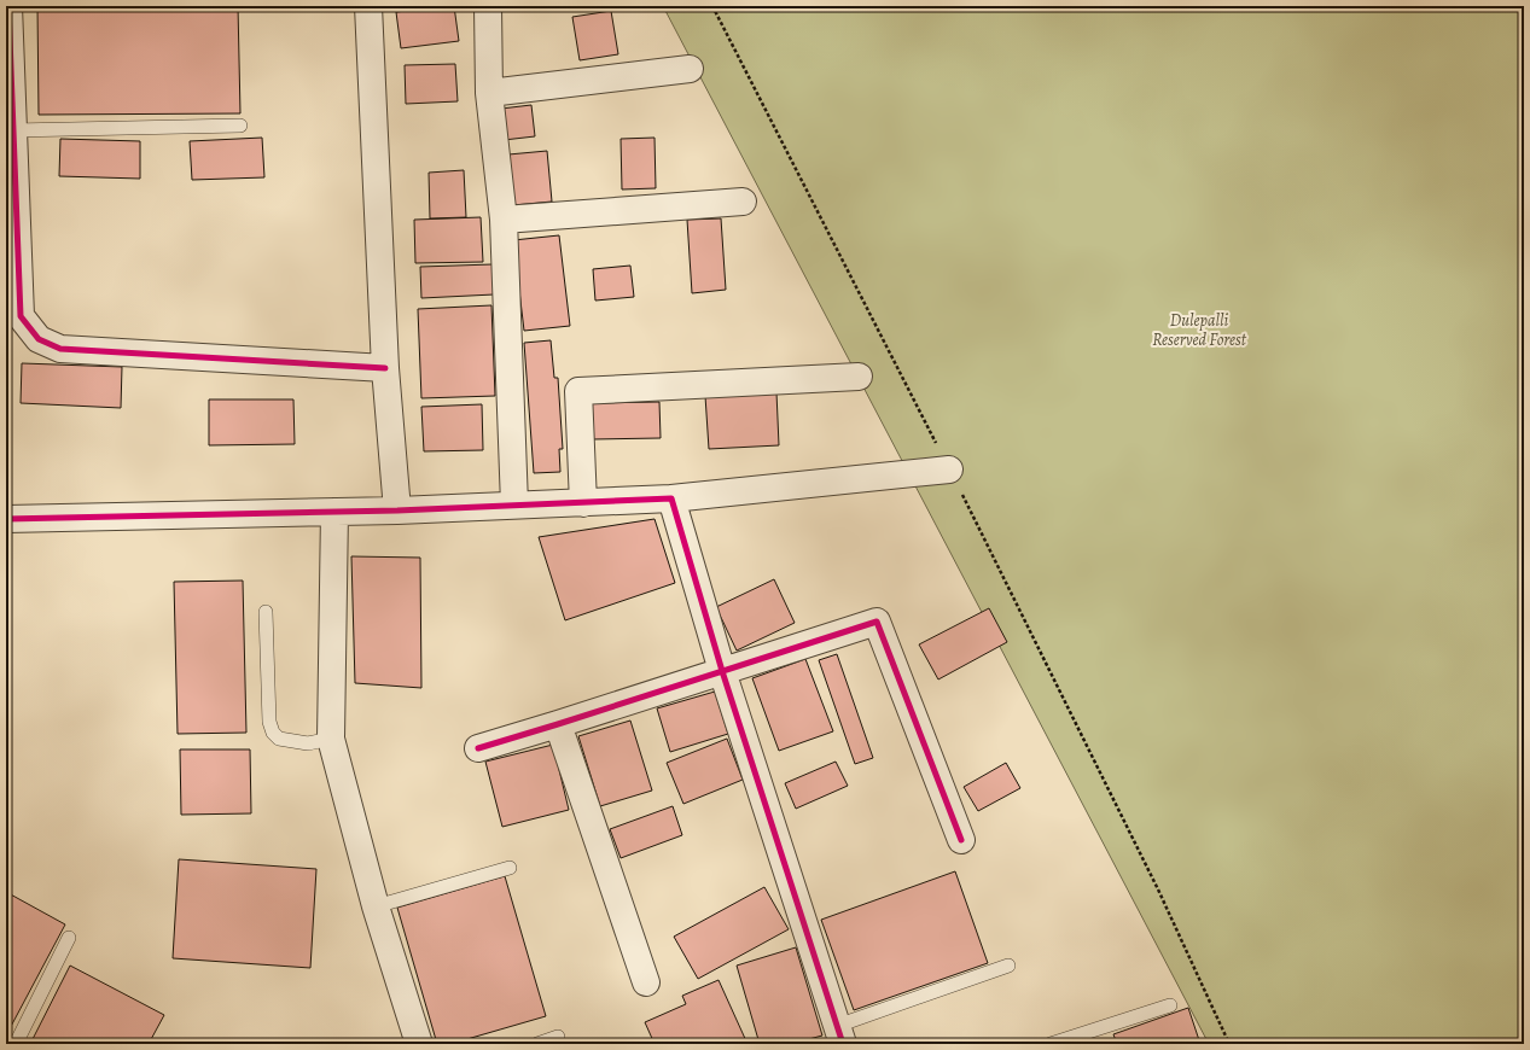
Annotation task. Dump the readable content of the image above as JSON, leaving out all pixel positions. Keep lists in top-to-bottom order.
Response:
{
  "parks": ["Dulepalli Reserved Forest"]
}
